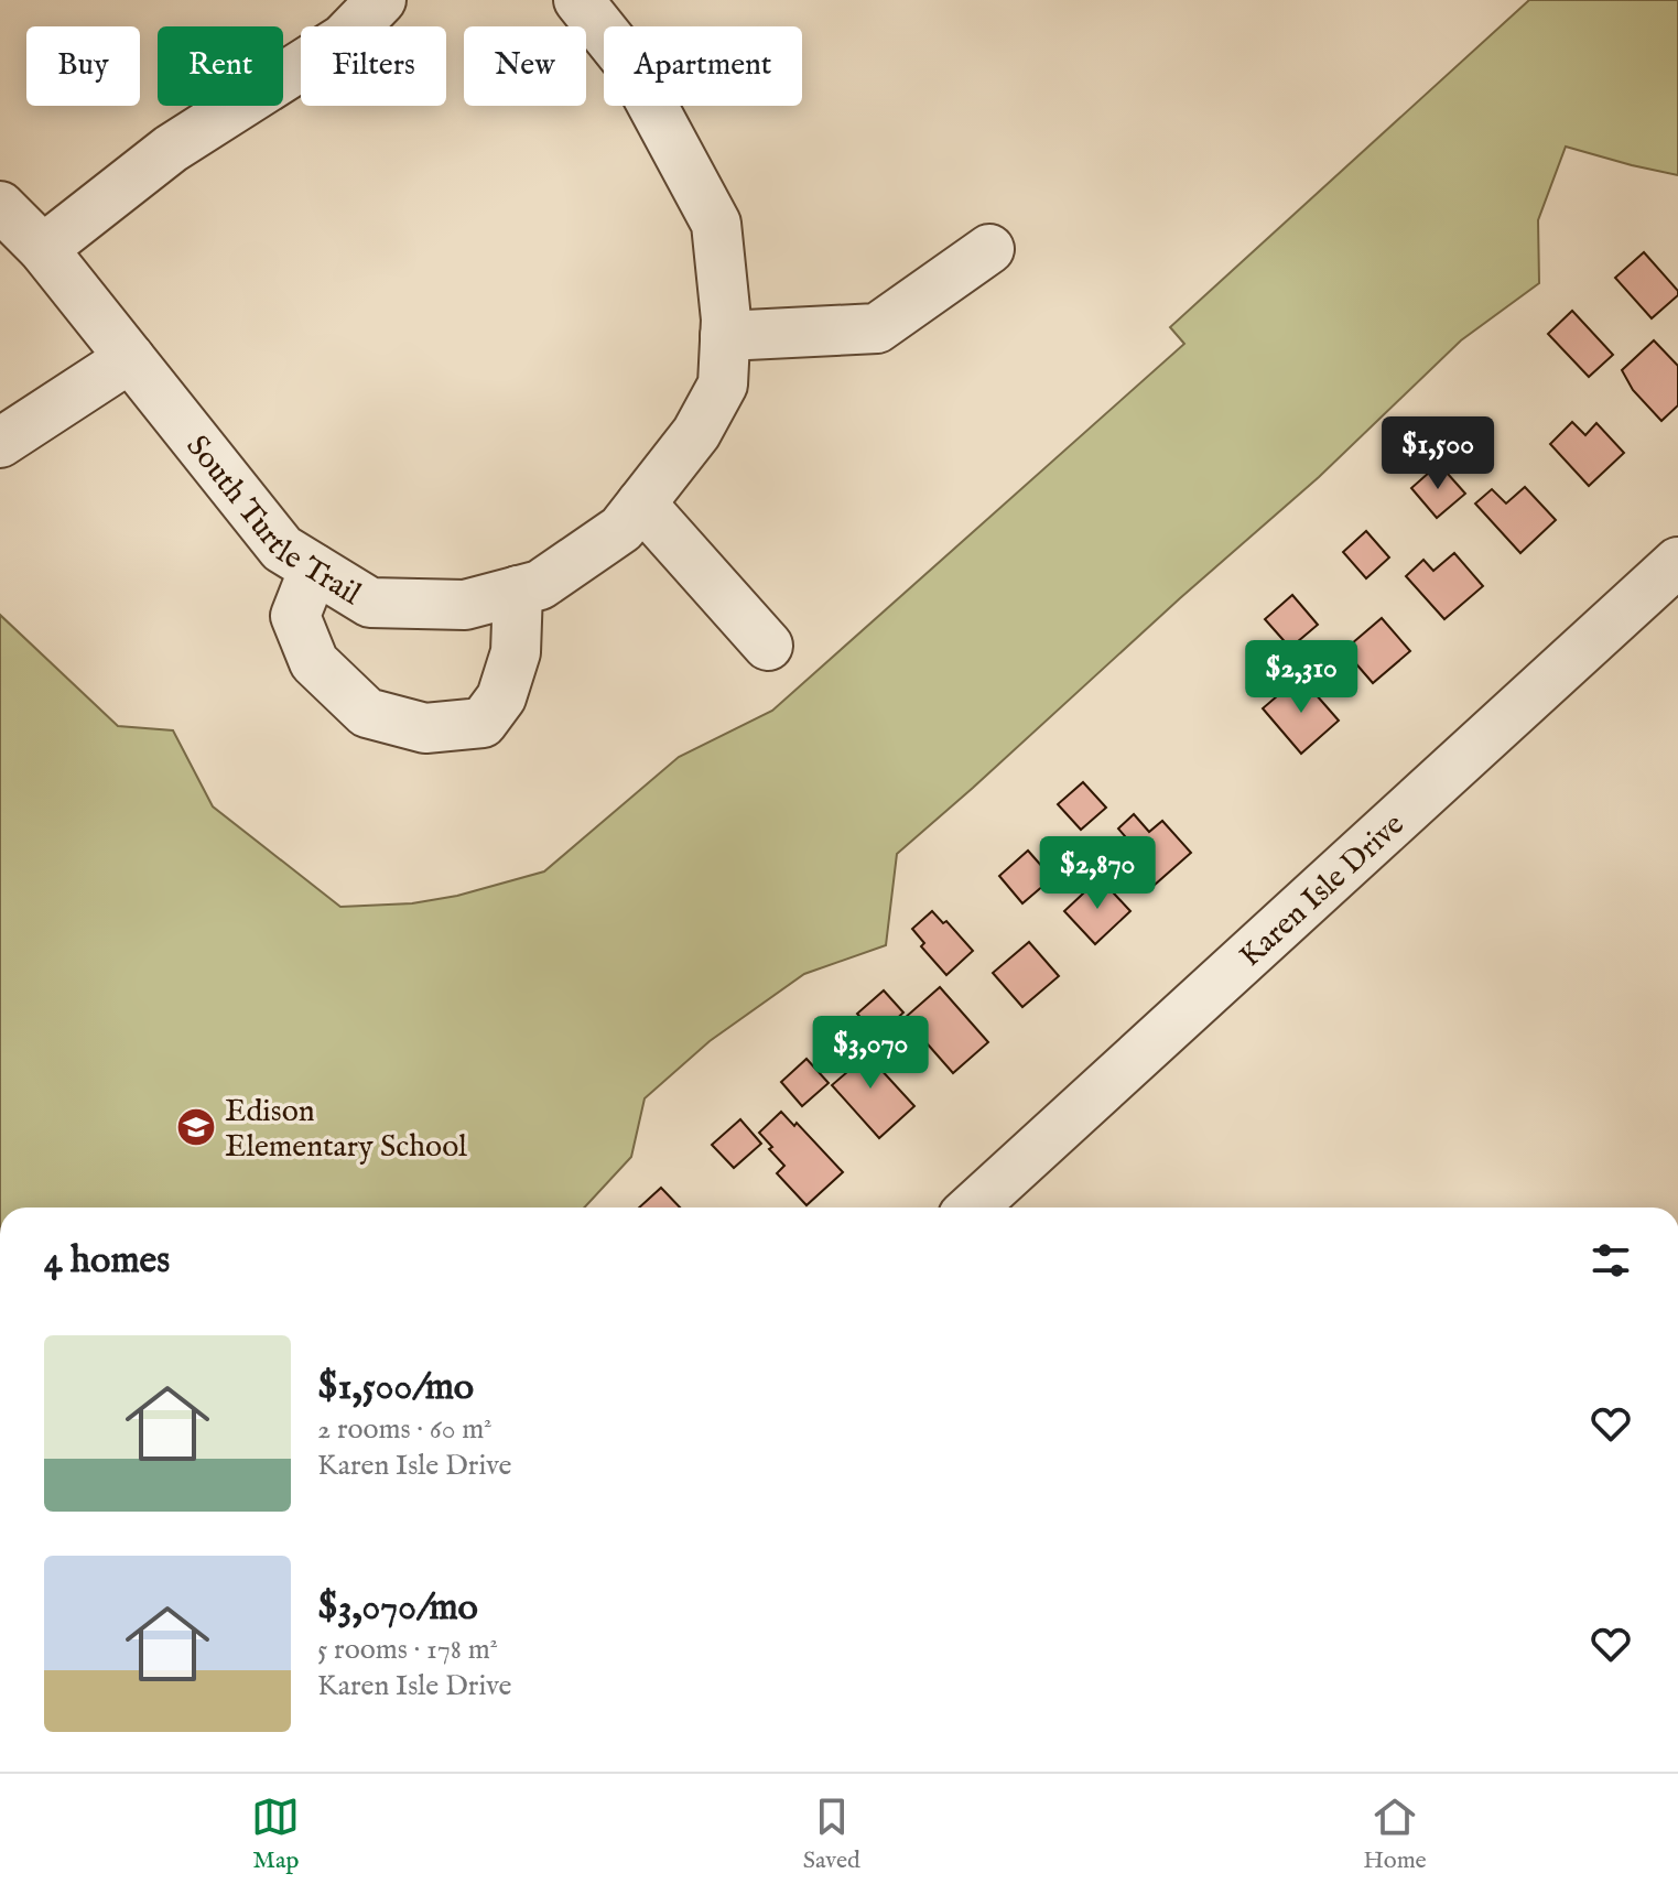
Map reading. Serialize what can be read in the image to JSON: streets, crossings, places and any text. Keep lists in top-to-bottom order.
{
  "streets": {
    "street": ["South Turtle Trail", "Karen Isle Drive"]
  },
  "places": {
    "school or university": ["Edison Elementary School"]
  },
  "page": {
    "chip": [
      "Buy",
      "Rent",
      "Filters",
      "New",
      "Apartment"
    ],
    "price": [
      "$1,500",
      "$2,310",
      "$2,870",
      "$3,070"
    ],
    "heading": "4 homes",
    "list": [
      {
        "name": "$1,500/mo",
        "note": "2 rooms · 60 m² · Karen Isle Drive"
      },
      {
        "name": "$3,070/mo",
        "note": "5 rooms · 178 m² · Karen Isle Drive"
      }
    ],
    "tabs": ["Map", "Saved", "Home"]
  }
}
